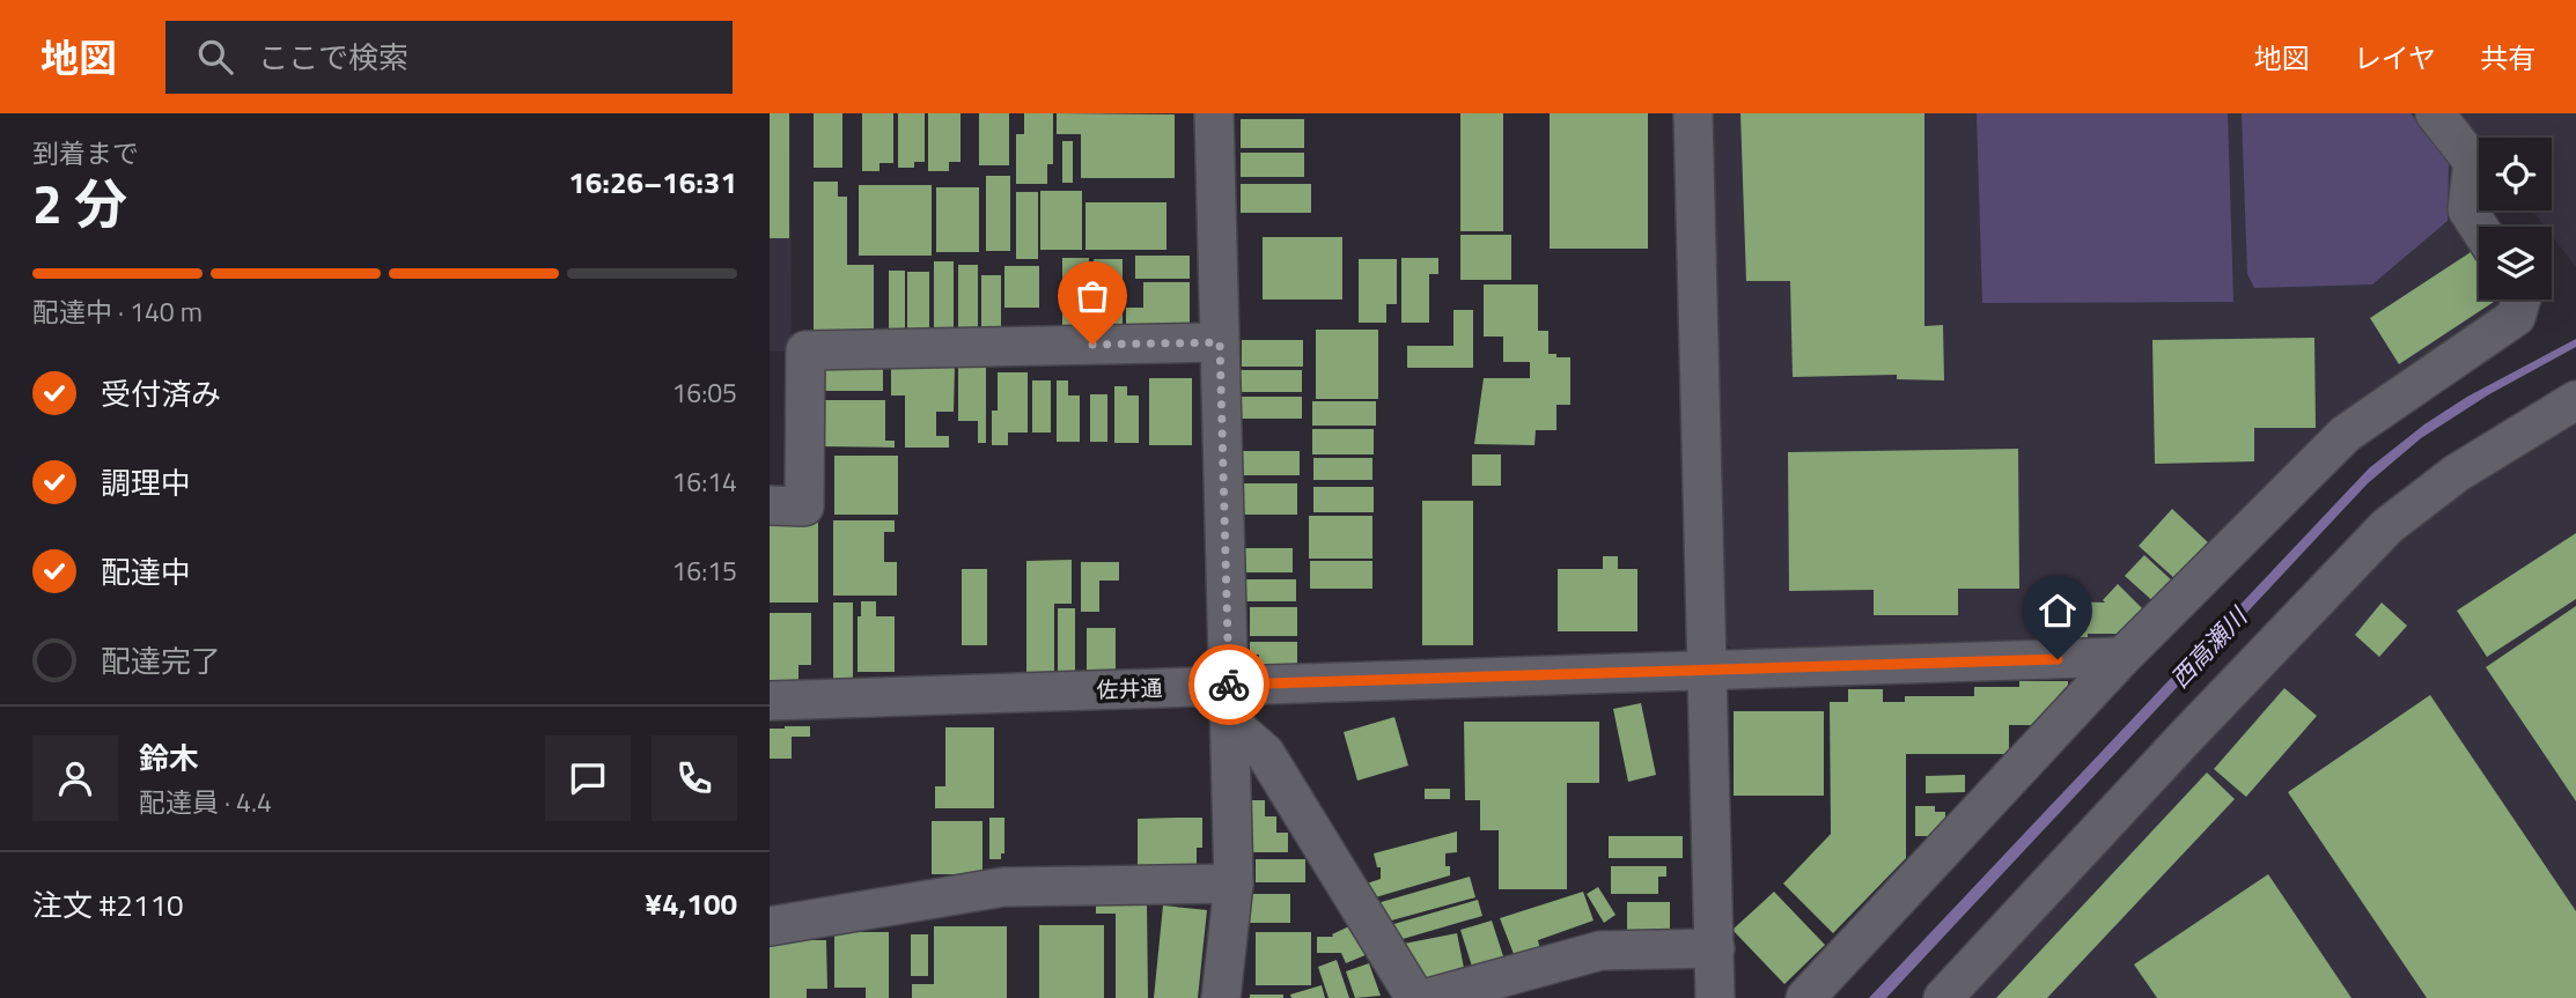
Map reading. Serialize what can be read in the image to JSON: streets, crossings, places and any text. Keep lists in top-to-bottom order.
{
  "streets": {
    "street": ["佐井通"]
  },
  "water": ["西高瀬川"],
  "page": {
    "header": "地図",
    "search": "ここで検索",
    "nav": ["地図", "レイヤ", "共有"],
    "heading": ["2 分", "到着まで", "16:26–16:31"],
    "panel": [
      "鈴木",
      "配達員 · 4.4",
      "注文 #2110",
      "¥4,100"
    ],
    "bar": "配達中 · 140 m",
    "list": [
      ["受付済み", "16:05"],
      ["調理中", "16:14"],
      ["配達中", "16:15"],
      "配達完了"
    ]
  }
}
